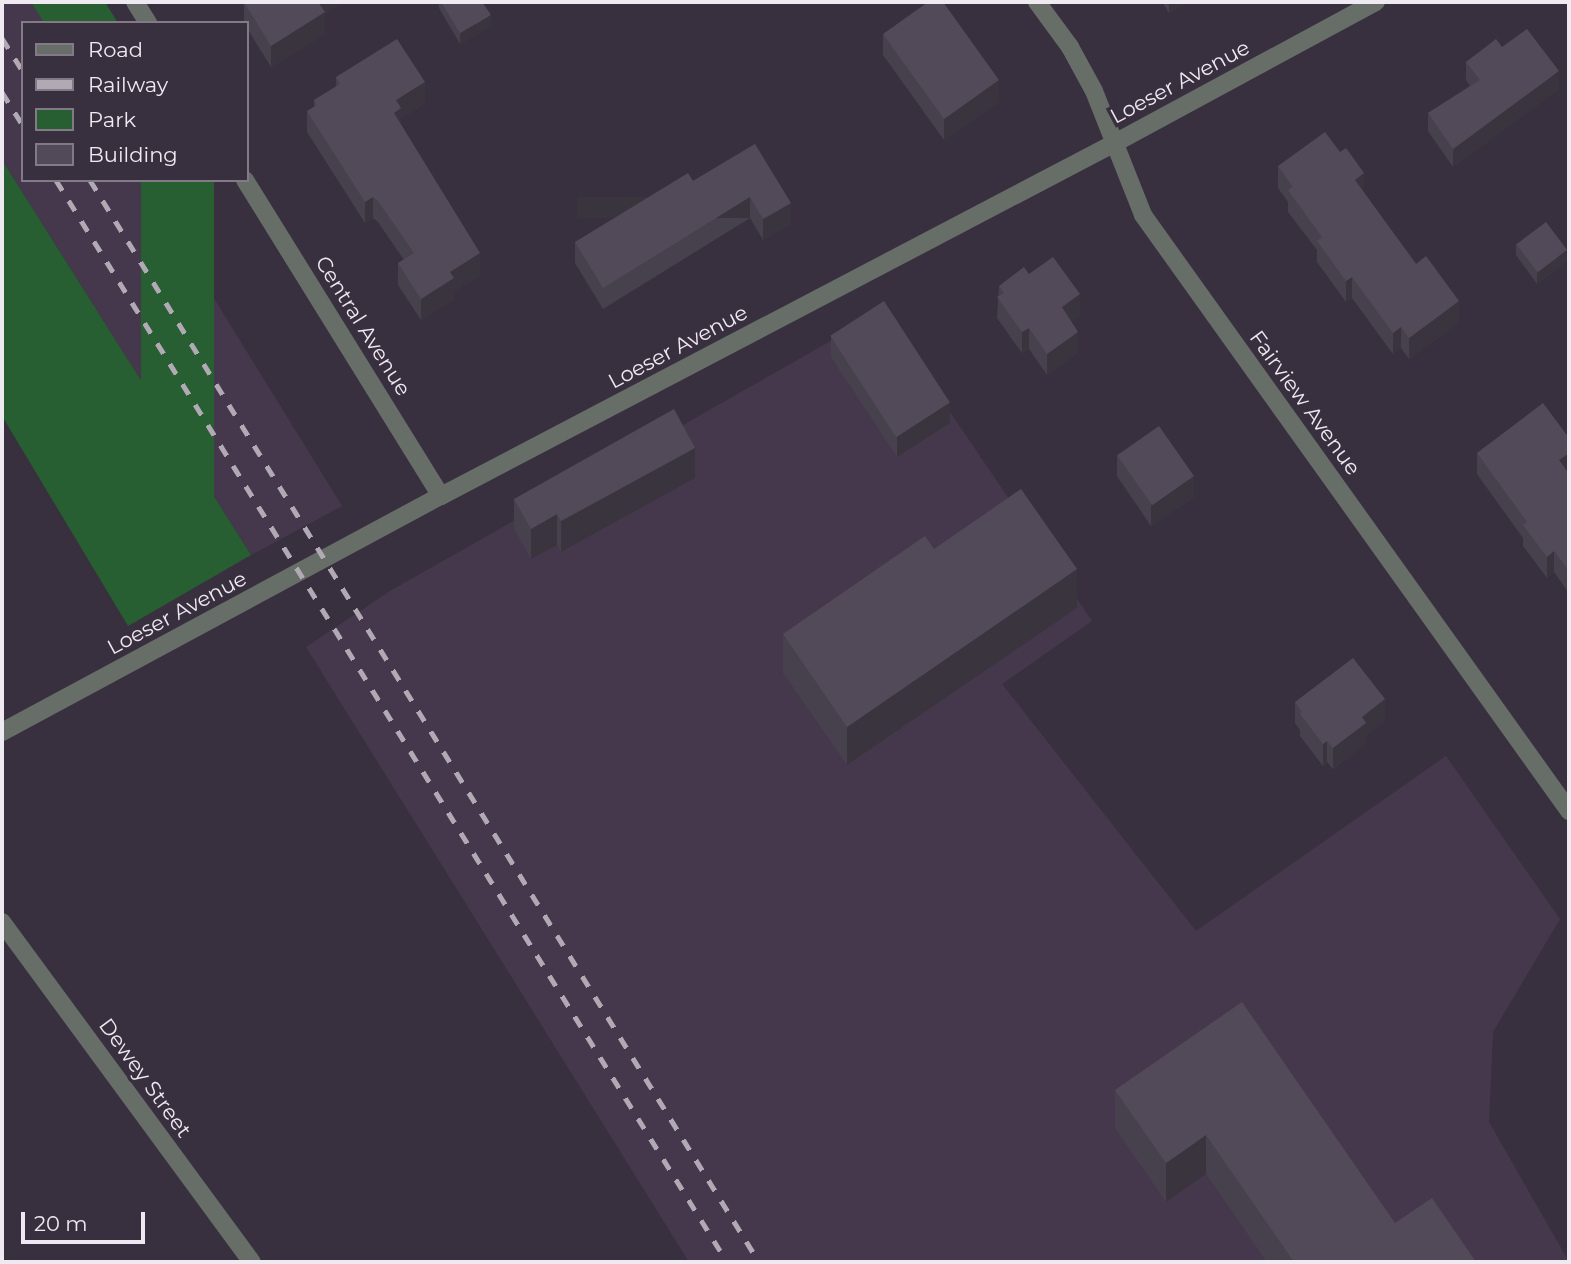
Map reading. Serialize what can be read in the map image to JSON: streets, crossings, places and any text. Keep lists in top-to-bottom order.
{
  "streets": {
    "street": [
      "Loeser Avenue",
      "Central Avenue",
      "Fairview Avenue",
      "Dewey Street"
    ]
  },
  "crossings": [
    ["Loeser Avenue", "Central Avenue"],
    ["Loeser Avenue", "Fairview Avenue"]
  ],
  "legend": [
    "Road",
    "Railway",
    "Park",
    "Building"
  ],
  "scale_bar": "20 m"
}
